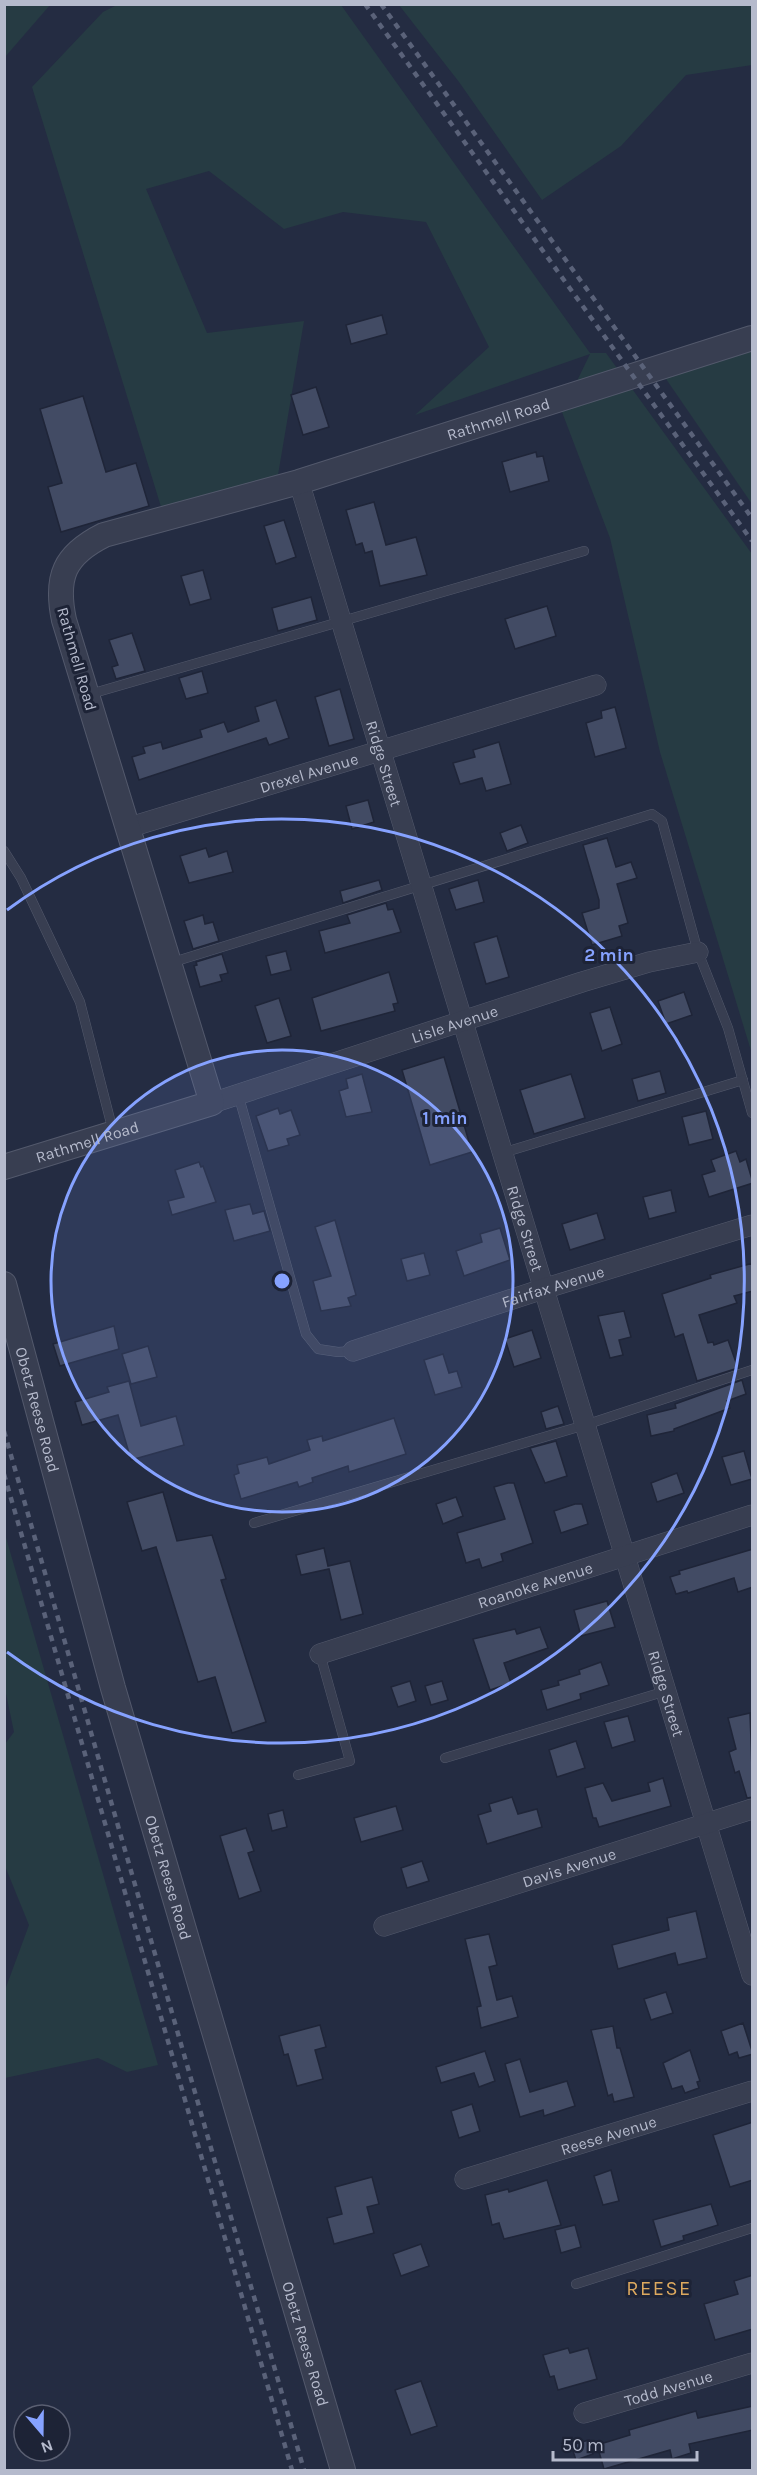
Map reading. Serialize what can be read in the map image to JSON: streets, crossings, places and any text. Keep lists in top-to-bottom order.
{
  "streets": {
    "street": [
      "Rathmell Road",
      "Ridge Street",
      "Drexel Avenue",
      "Lisle Avenue",
      "Fairfax Avenue",
      "Obetz Reese Road",
      "Roanoke Avenue",
      "Davis Avenue",
      "Reese Avenue",
      "Todd Avenue"
    ]
  },
  "crossings": [
    ["Rathmell Road", "Ridge Street"],
    ["Rathmell Road", "Drexel Avenue"],
    ["Rathmell Road", "Lisle Avenue"],
    ["Ridge Street", "Drexel Avenue"],
    ["Ridge Street", "Lisle Avenue"],
    ["Ridge Street", "Fairfax Avenue"],
    ["Ridge Street", "Roanoke Avenue"],
    ["Ridge Street", "Davis Avenue"]
  ],
  "districts": ["REESE"],
  "scale_bar": "50 m",
  "north": "bottom",
  "rings": ["2 min", "1 min"]
}
